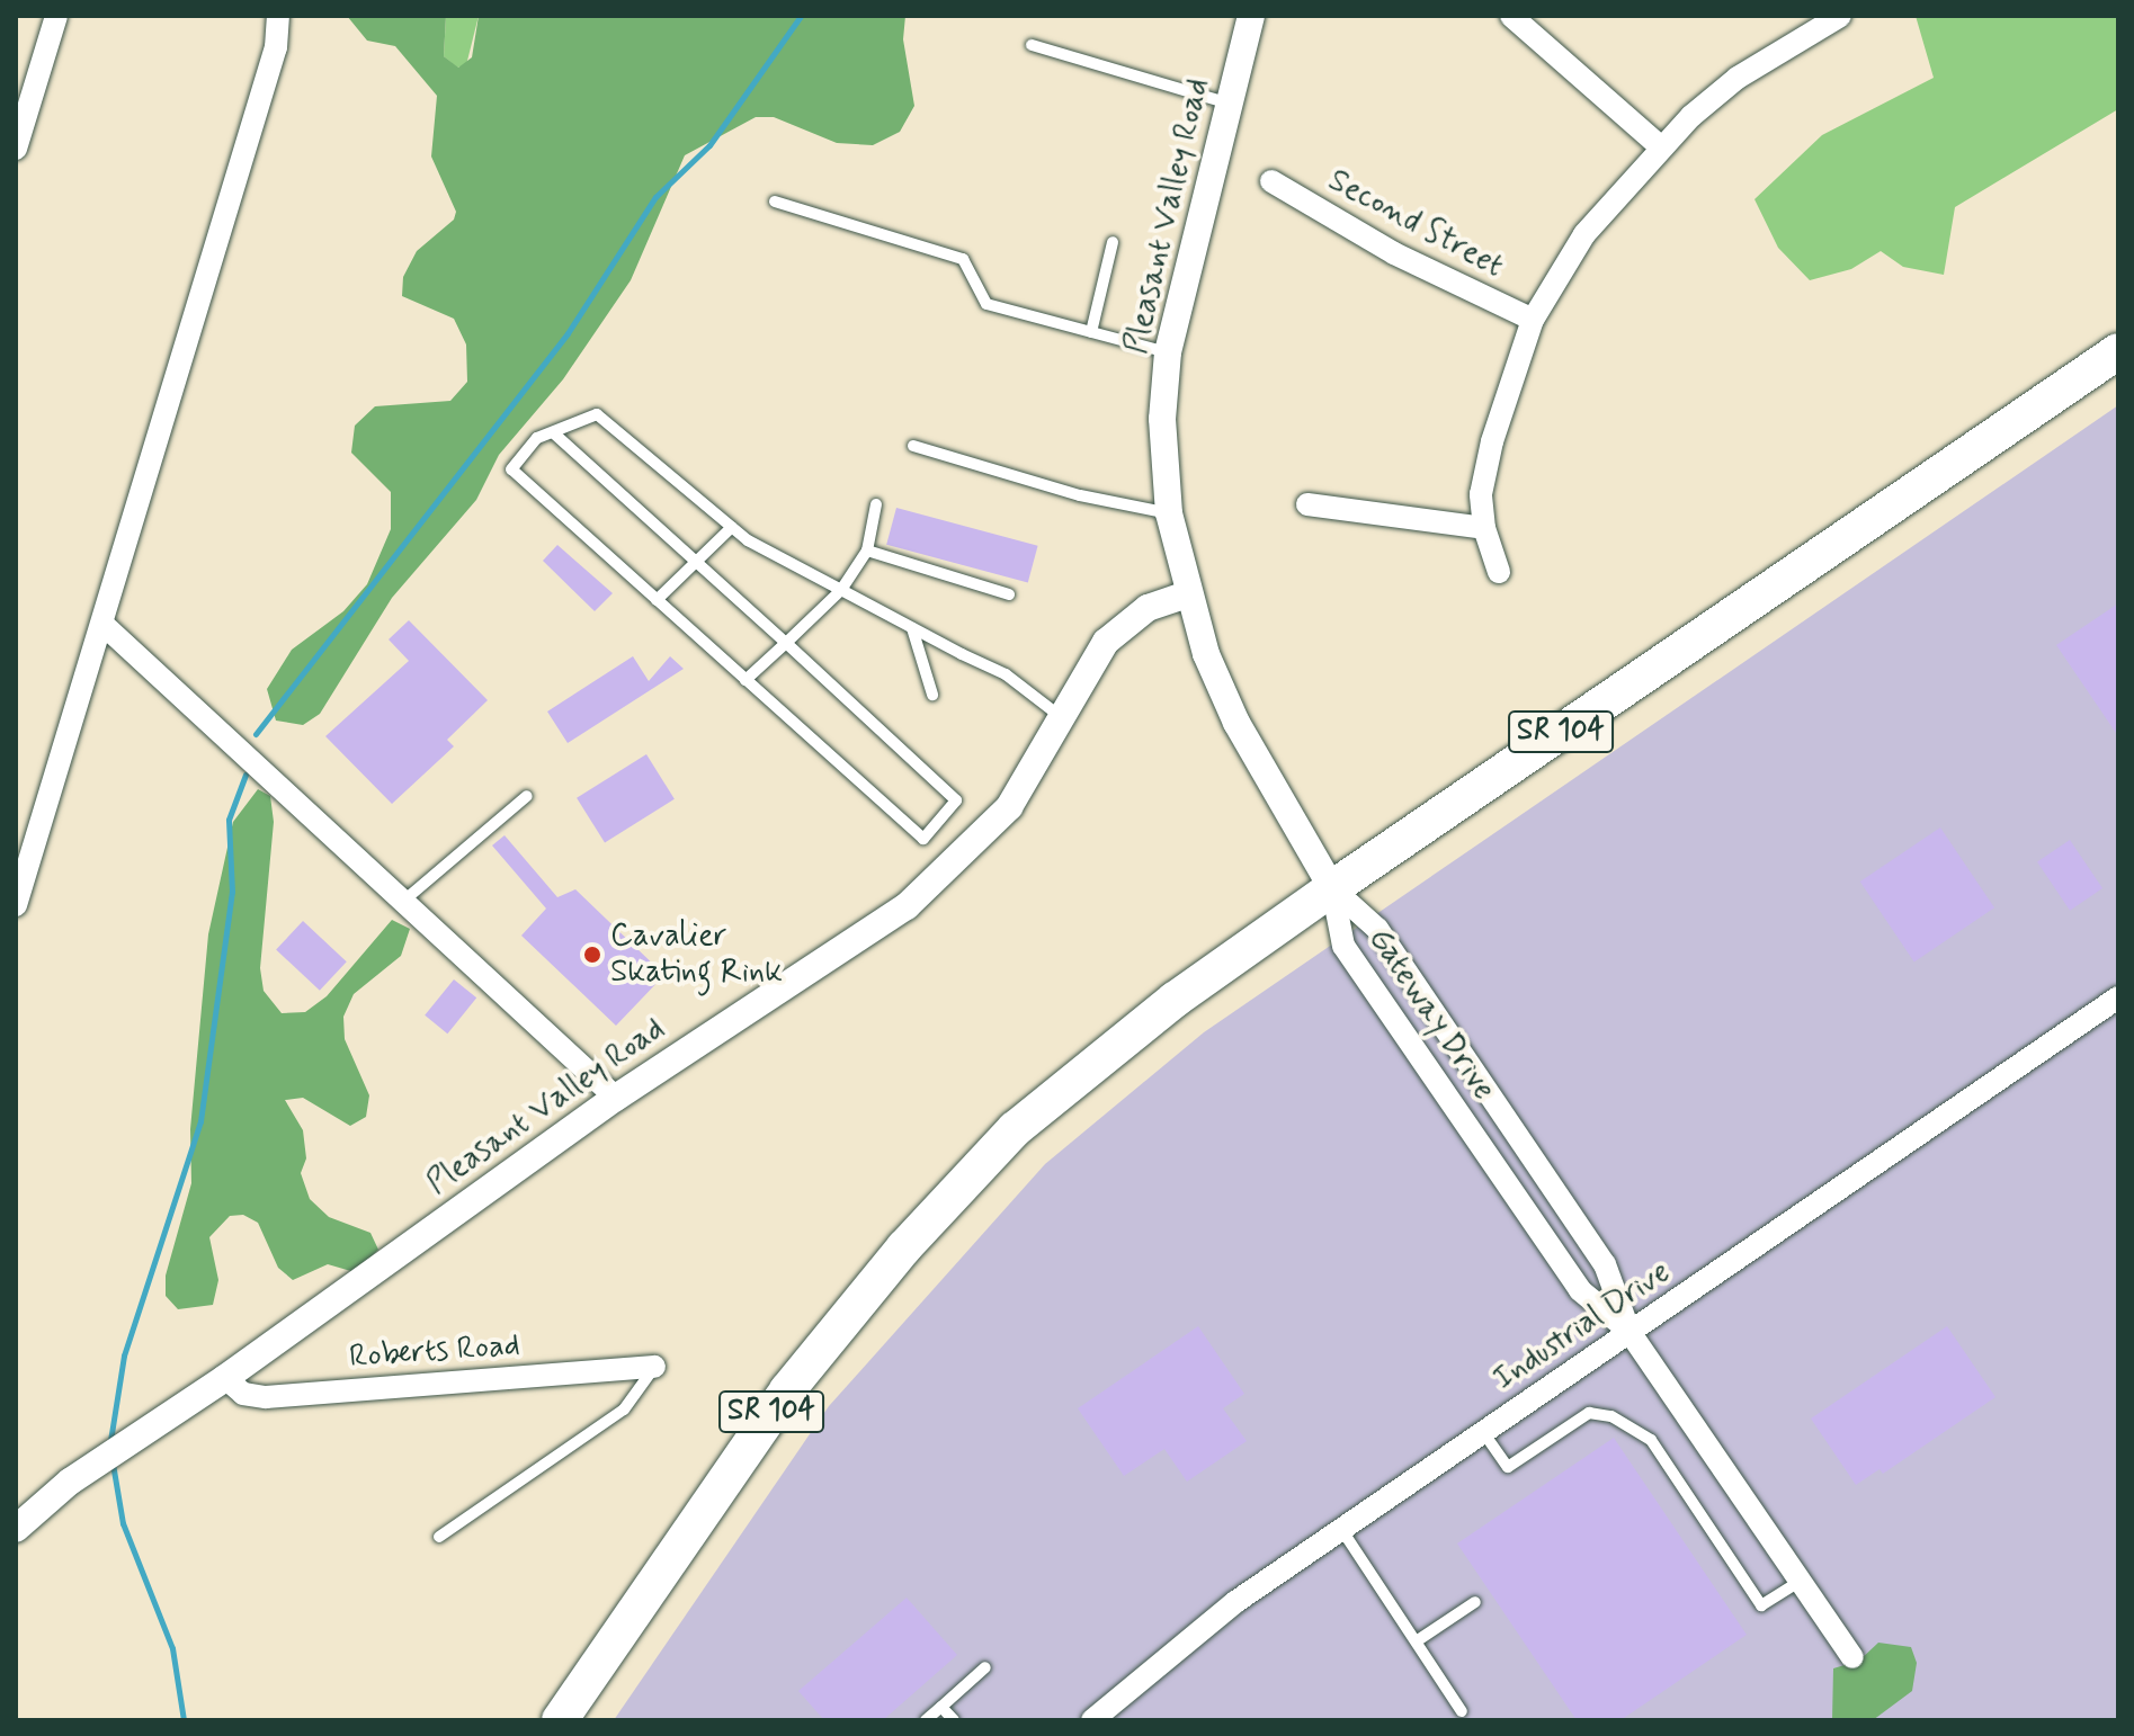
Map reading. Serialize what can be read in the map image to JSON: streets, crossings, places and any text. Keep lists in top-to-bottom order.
{
  "streets": {
    "main road": ["SR 104"],
    "street": [
      "Pleasant Valley Road",
      "Second Street",
      "Gateway Drive",
      "Industrial Drive",
      "Roberts Road"
    ]
  },
  "crossings": [
    ["Pleasant Valley Road", "SR 104"],
    ["Pleasant Valley Road", "Gateway Drive"],
    ["Pleasant Valley Road", "Roberts Road"],
    ["SR 104", "Gateway Drive"],
    ["Gateway Drive", "Industrial Drive"]
  ],
  "places": ["Cavalier Skating Rink"]
}
